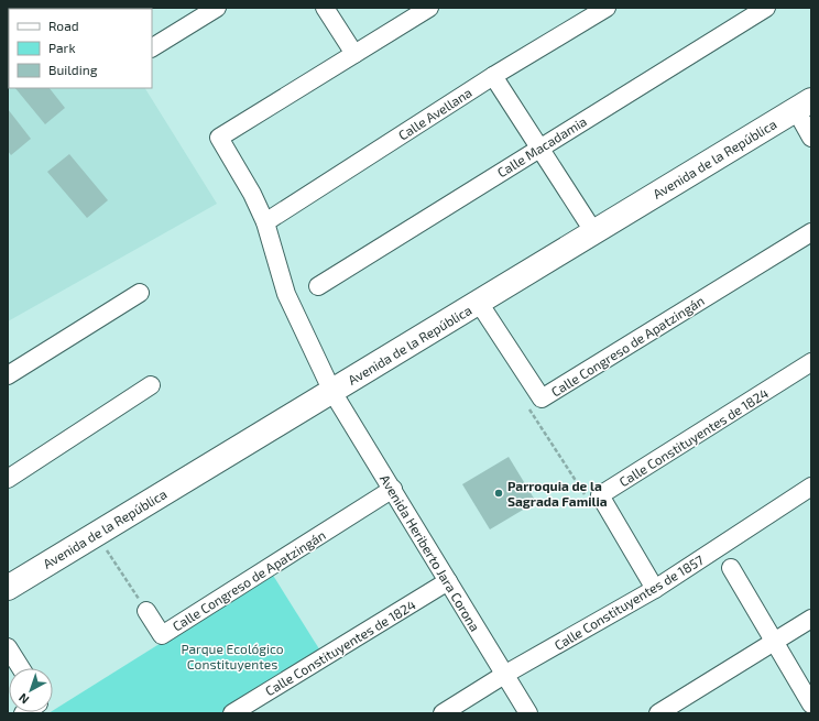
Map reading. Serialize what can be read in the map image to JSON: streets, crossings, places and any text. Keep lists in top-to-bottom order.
{
  "streets": {
    "main road": ["Avenida de la República"],
    "street": [
      "Calle Avellana",
      "Calle Macadamia",
      "Calle Congreso de Apatzingán",
      "Calle Constituyentes de 1824",
      "Avenida Heriberto Jara Corona",
      "Calle Constituyentes de 1857"
    ]
  },
  "crossings": [
    ["Calle Avellana", "Avenida Heriberto Jara Corona"],
    ["Avenida de la República", "Calle Congreso de Apatzingán"],
    ["Avenida de la República", "Avenida Heriberto Jara Corona"],
    ["Calle Congreso de Apatzingán", "Avenida Heriberto Jara Corona"],
    ["Calle Constituyentes de 1824", "Avenida Heriberto Jara Corona"],
    ["Avenida Heriberto Jara Corona", "Calle Constituyentes de 1857"]
  ],
  "parks": ["Parque Ecológico Constituyentes"],
  "places": ["Parroquia de la Sagrada Familia"],
  "legend": ["Road", "Park", "Building"],
  "north": "bottom left"
}
